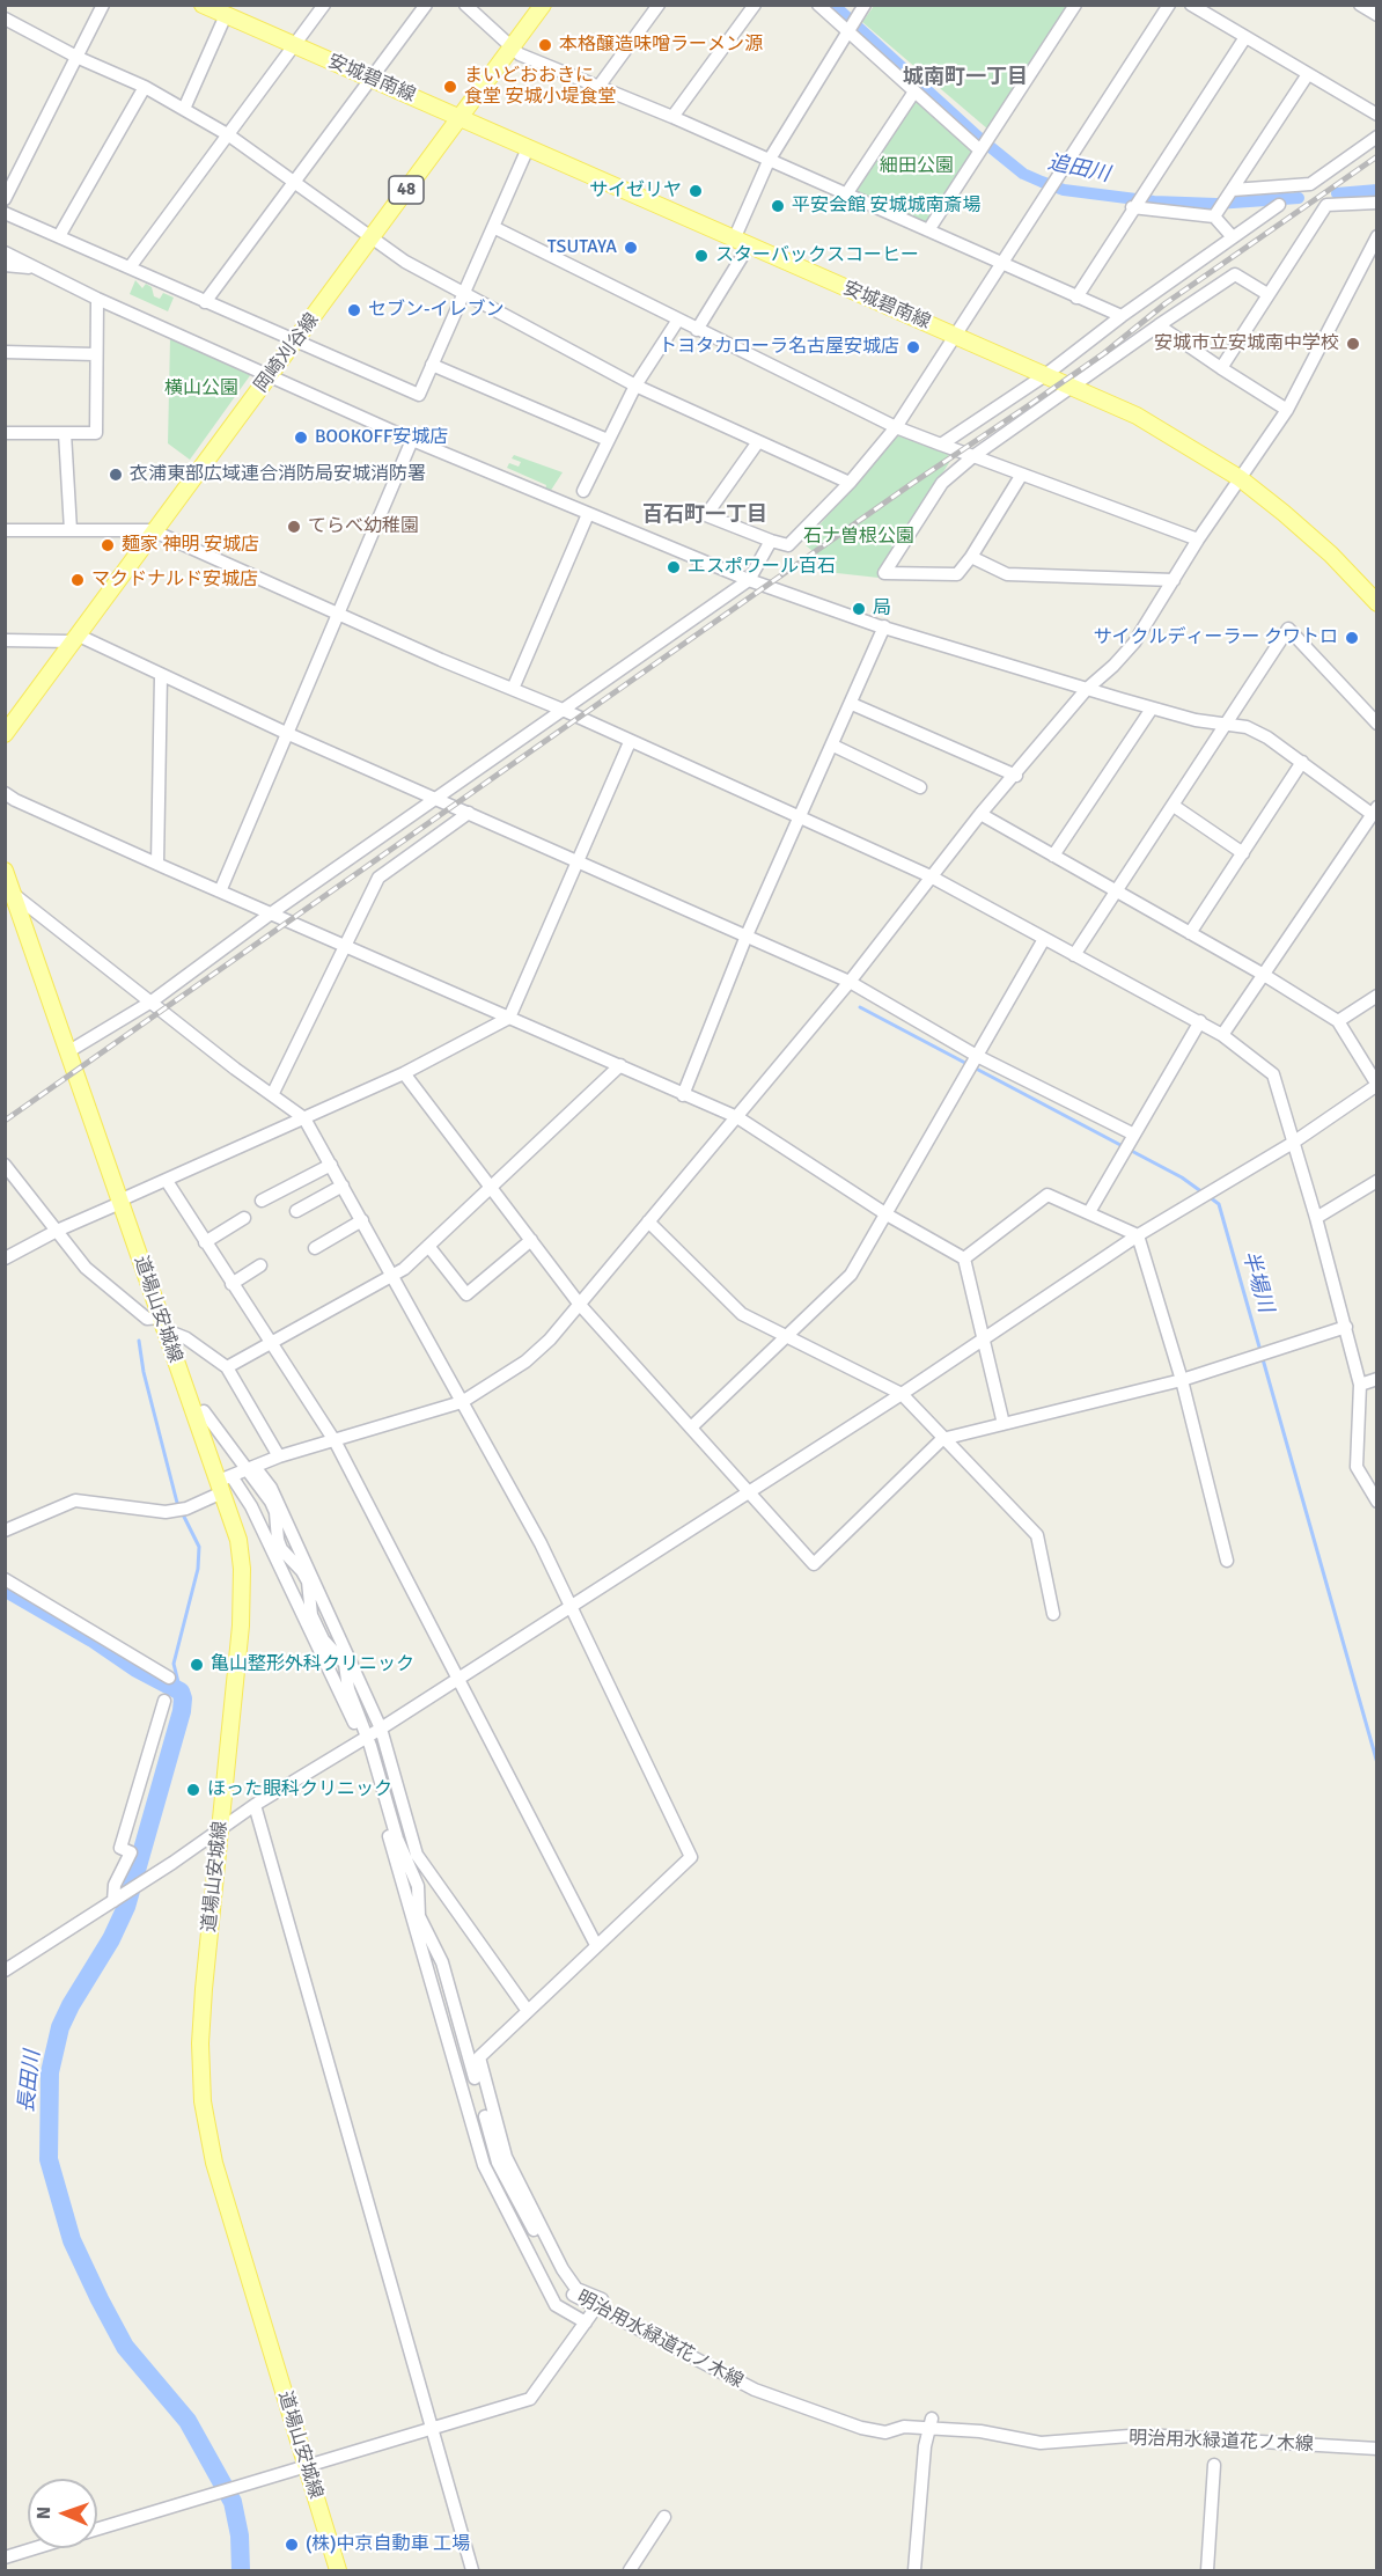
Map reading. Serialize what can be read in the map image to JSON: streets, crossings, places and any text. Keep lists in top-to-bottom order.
{
  "streets": {
    "main road": [
      "安城碧南線",
      "48",
      "岡崎刈谷線",
      "道場山安城線"
    ],
    "street": ["明治用水緑道花ノ木線"]
  },
  "crossings": [
    ["安城碧南線", "岡崎刈谷線"]
  ],
  "districts": ["城南町一丁目", "百石町一丁目"],
  "water": ["追田川", "半場川", "長田川"],
  "parks": ["細田公園", "横山公園", "石ナ曽根公園"],
  "places": [
    "本格醸造味噌ラーメン源",
    "まいどおおきに 食堂 安城小堤食堂",
    "サイゼリヤ",
    "平安会館 安城城南斎場",
    "TSUTAYA",
    "スターバックスコーヒー",
    "セブン-イレブン",
    "安城市立安城南中学校",
    "トヨタカローラ名古屋安城店",
    "BOOKOFF安城店",
    "衣浦東部広域連合消防局安城消防署",
    "てらべ幼稚園",
    "麺家 神明 安城店",
    "エスポワール百石",
    "マクドナルド安城店",
    "局",
    "サイクルディーラー クワトロ",
    "亀山整形外科クリニック",
    "ほった眼科クリニック",
    "(株)中京自動車 工場"
  ],
  "north": "left"
}
